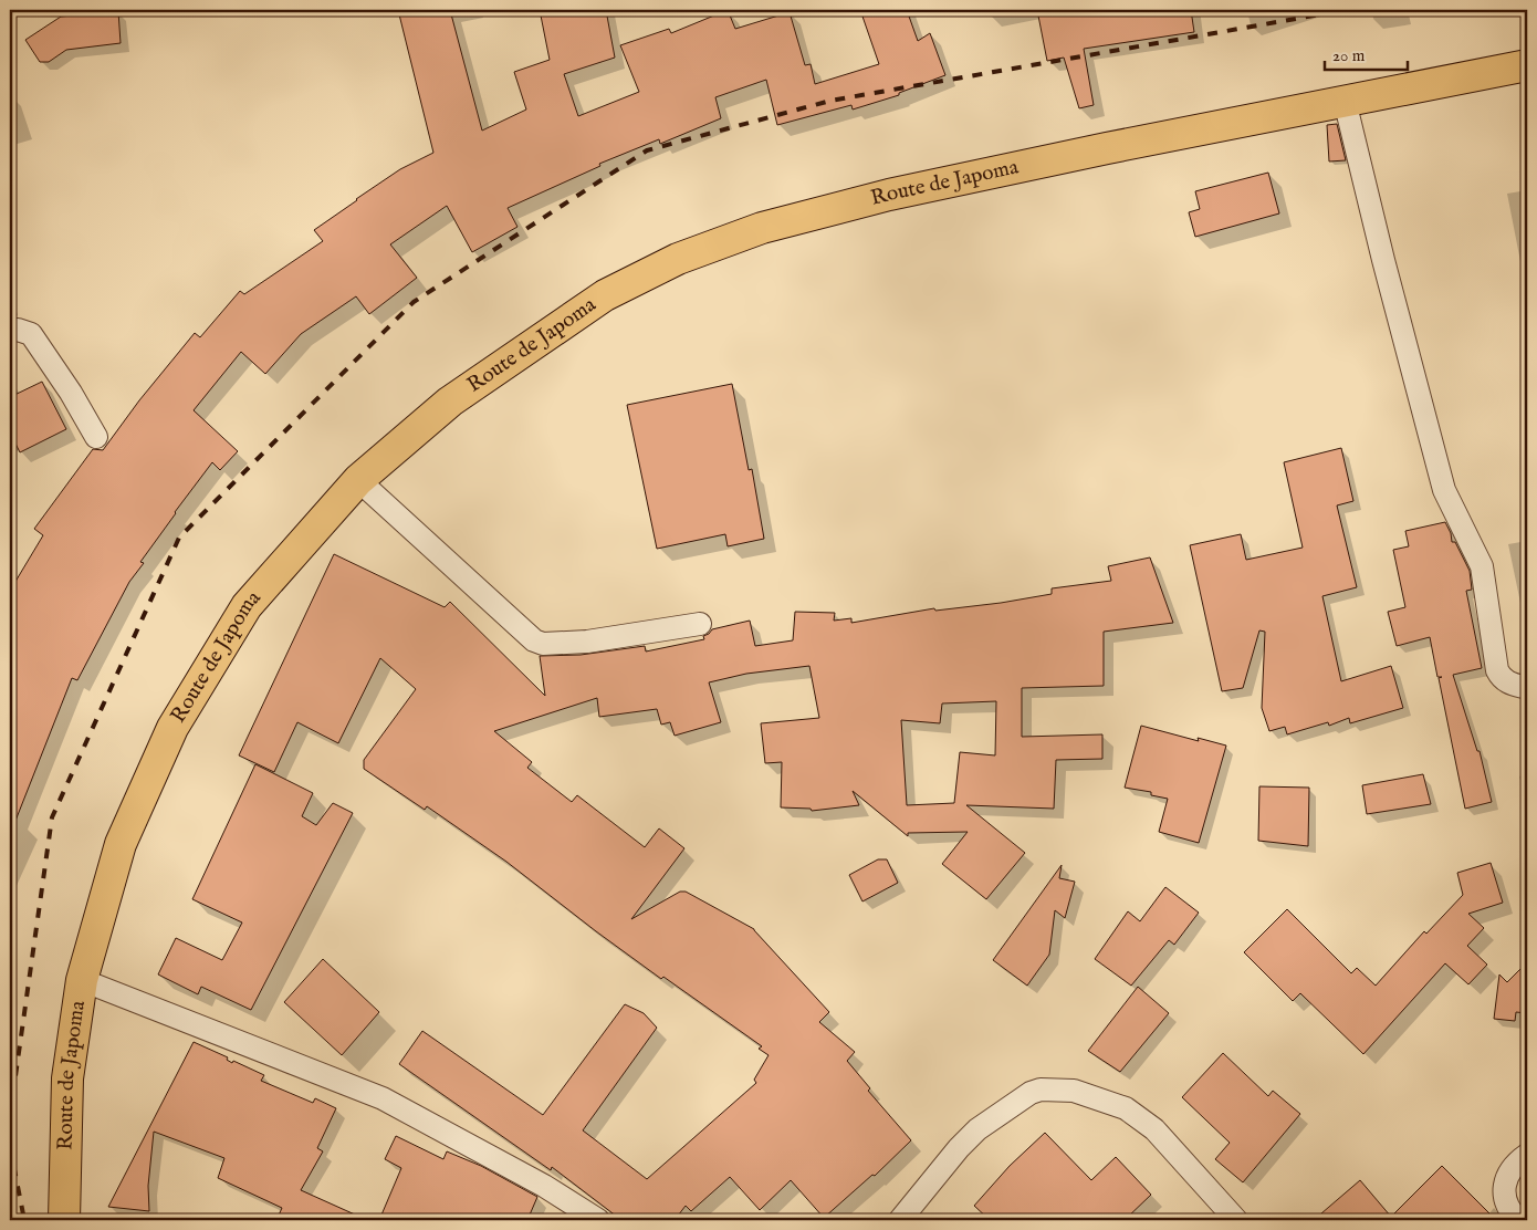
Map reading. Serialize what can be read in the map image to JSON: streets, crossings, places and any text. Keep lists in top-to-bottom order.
{
  "streets": {
    "main road": ["Route de Japoma"]
  },
  "scale_bar": "20 m"
}
